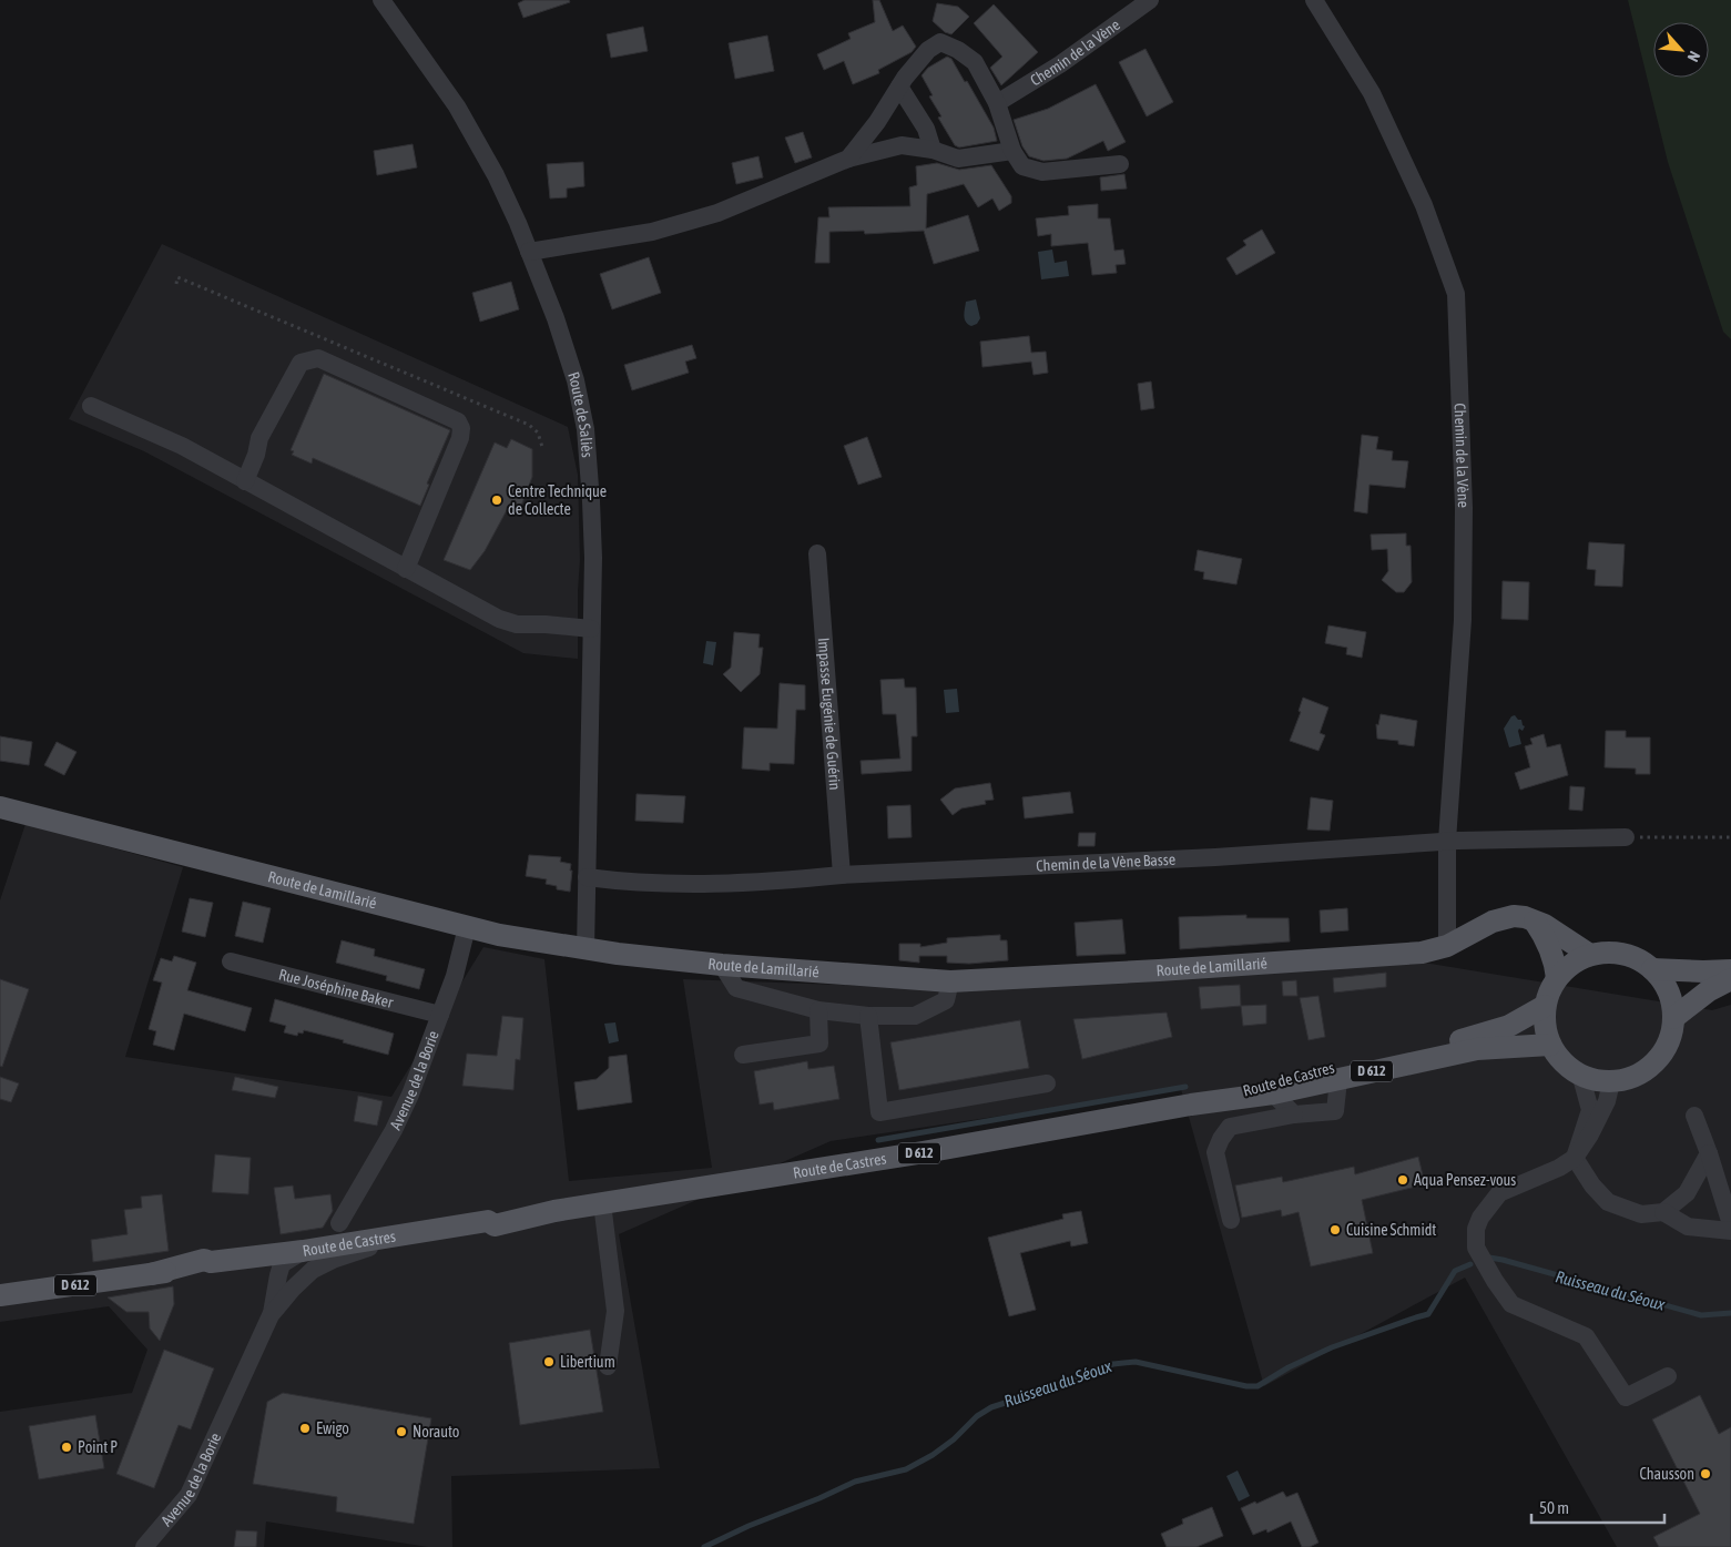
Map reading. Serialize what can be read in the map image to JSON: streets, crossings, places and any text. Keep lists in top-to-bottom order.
{
  "streets": {
    "main road": ["Route de Lamillarié", "D 612", "Route de Castres"],
    "street": [
      "Chemin de la Vène",
      "Route de Saliès",
      "Impasse Eugénie de Guérin",
      "Chemin de la Vène Basse",
      "Rue Joséphine Baker",
      "Avenue de la Borie"
    ]
  },
  "crossings": [
    ["Chemin de la Vène", "Chemin de la Vène Basse"],
    ["Chemin de la Vène", "Route de Lamillarié"],
    ["Route de Saliès", "Chemin de la Vène Basse"],
    ["Route de Saliès", "Route de Lamillarié"],
    ["Impasse Eugénie de Guérin", "Chemin de la Vène Basse"],
    ["Route de Lamillarié", "Route de Castres"],
    ["Route de Lamillarié", "Avenue de la Borie"],
    ["Rue Joséphine Baker", "Avenue de la Borie"],
    ["Route de Castres", "Avenue de la Borie"]
  ],
  "water": ["Ruisseau du Séoux"],
  "places": [
    "Centre Technique de Collecte",
    "Aqua Pensez-vous",
    "Cuisine Schmidt",
    "Libertium",
    "Ewigo",
    "Norauto",
    "Point P",
    "Chausson"
  ],
  "scale_bar": "50 m",
  "north": "bottom right"
}
